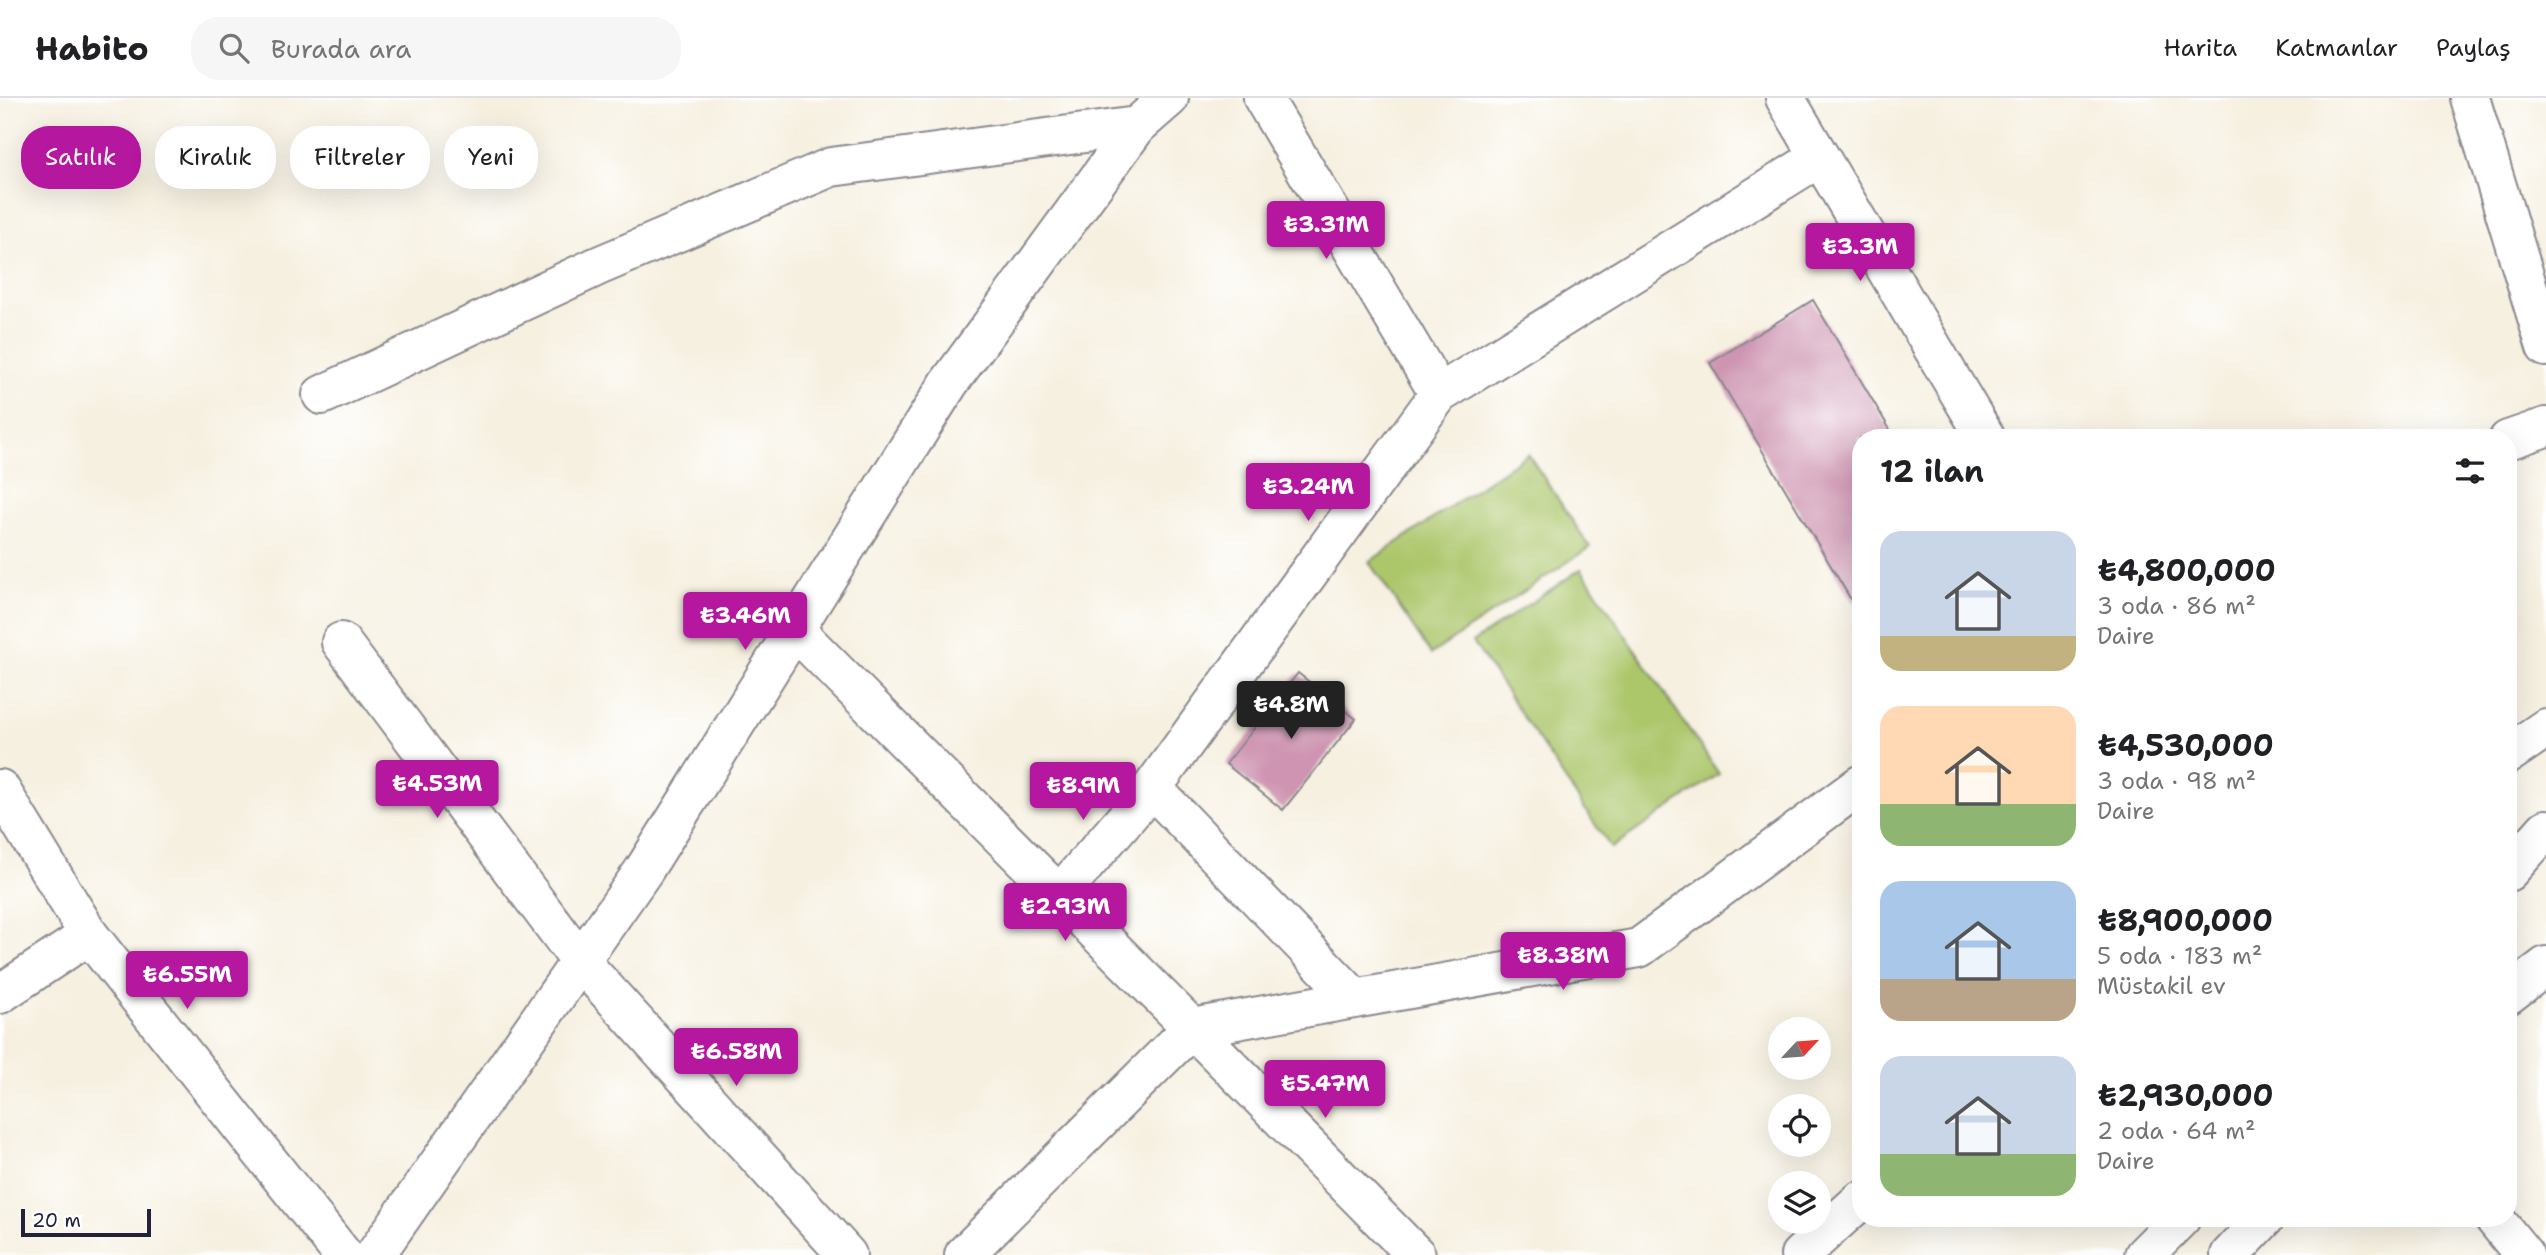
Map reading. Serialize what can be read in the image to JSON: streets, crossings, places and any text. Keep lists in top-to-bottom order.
{
  "scale_bar": "20 m",
  "north": "top right",
  "page": {
    "header": "Habito",
    "search": "Burada ara",
    "nav": ["Harita", "Katmanlar", "Paylaş"],
    "chip": [
      "Satılık",
      "Kiralık",
      "Filtreler",
      "Yeni"
    ],
    "price": [
      "₺3.31M",
      "₺3.3M",
      "₺3.24M",
      "₺3.46M",
      "₺4.8M",
      "₺4.53M",
      "₺8.9M",
      "₺2.93M",
      "₺8.38M",
      "₺6.55M",
      "₺6.58M",
      "₺5.47M"
    ],
    "heading": "12 ilan",
    "list": [
      {
        "name": "₺4,800,000",
        "note": "3 oda · 86 m² · Daire"
      },
      {
        "name": "₺4,530,000",
        "note": "3 oda · 98 m² · Daire"
      },
      {
        "name": "₺8,900,000",
        "note": "5 oda · 183 m² · Müstakil ev"
      },
      {
        "name": "₺2,930,000",
        "note": "2 oda · 64 m² · Daire"
      }
    ],
    "scale": "20 m"
  }
}
